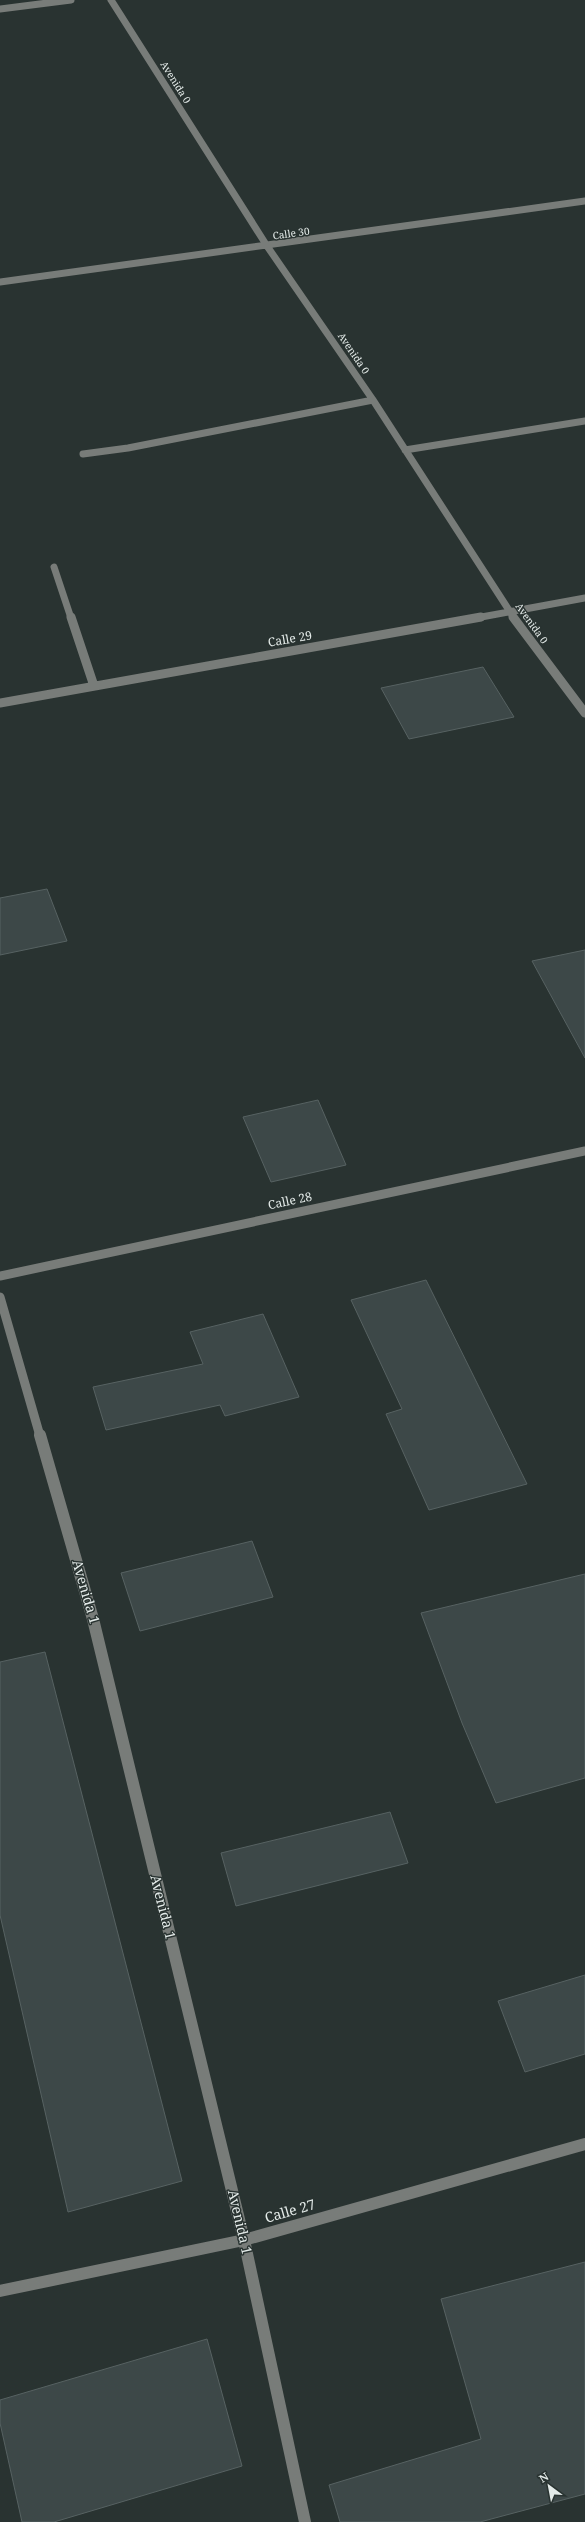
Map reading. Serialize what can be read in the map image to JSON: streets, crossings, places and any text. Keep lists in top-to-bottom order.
{
  "streets": {
    "street": [
      "Avenida 0",
      "Calle 30",
      "Calle 29",
      "Calle 28",
      "Avenida 1",
      "Calle 27"
    ]
  },
  "crossings": [
    ["Avenida 0", "Calle 30"],
    ["Avenida 0", "Calle 29"],
    ["Avenida 1", "Calle 27"]
  ],
  "north": "top left"
}
